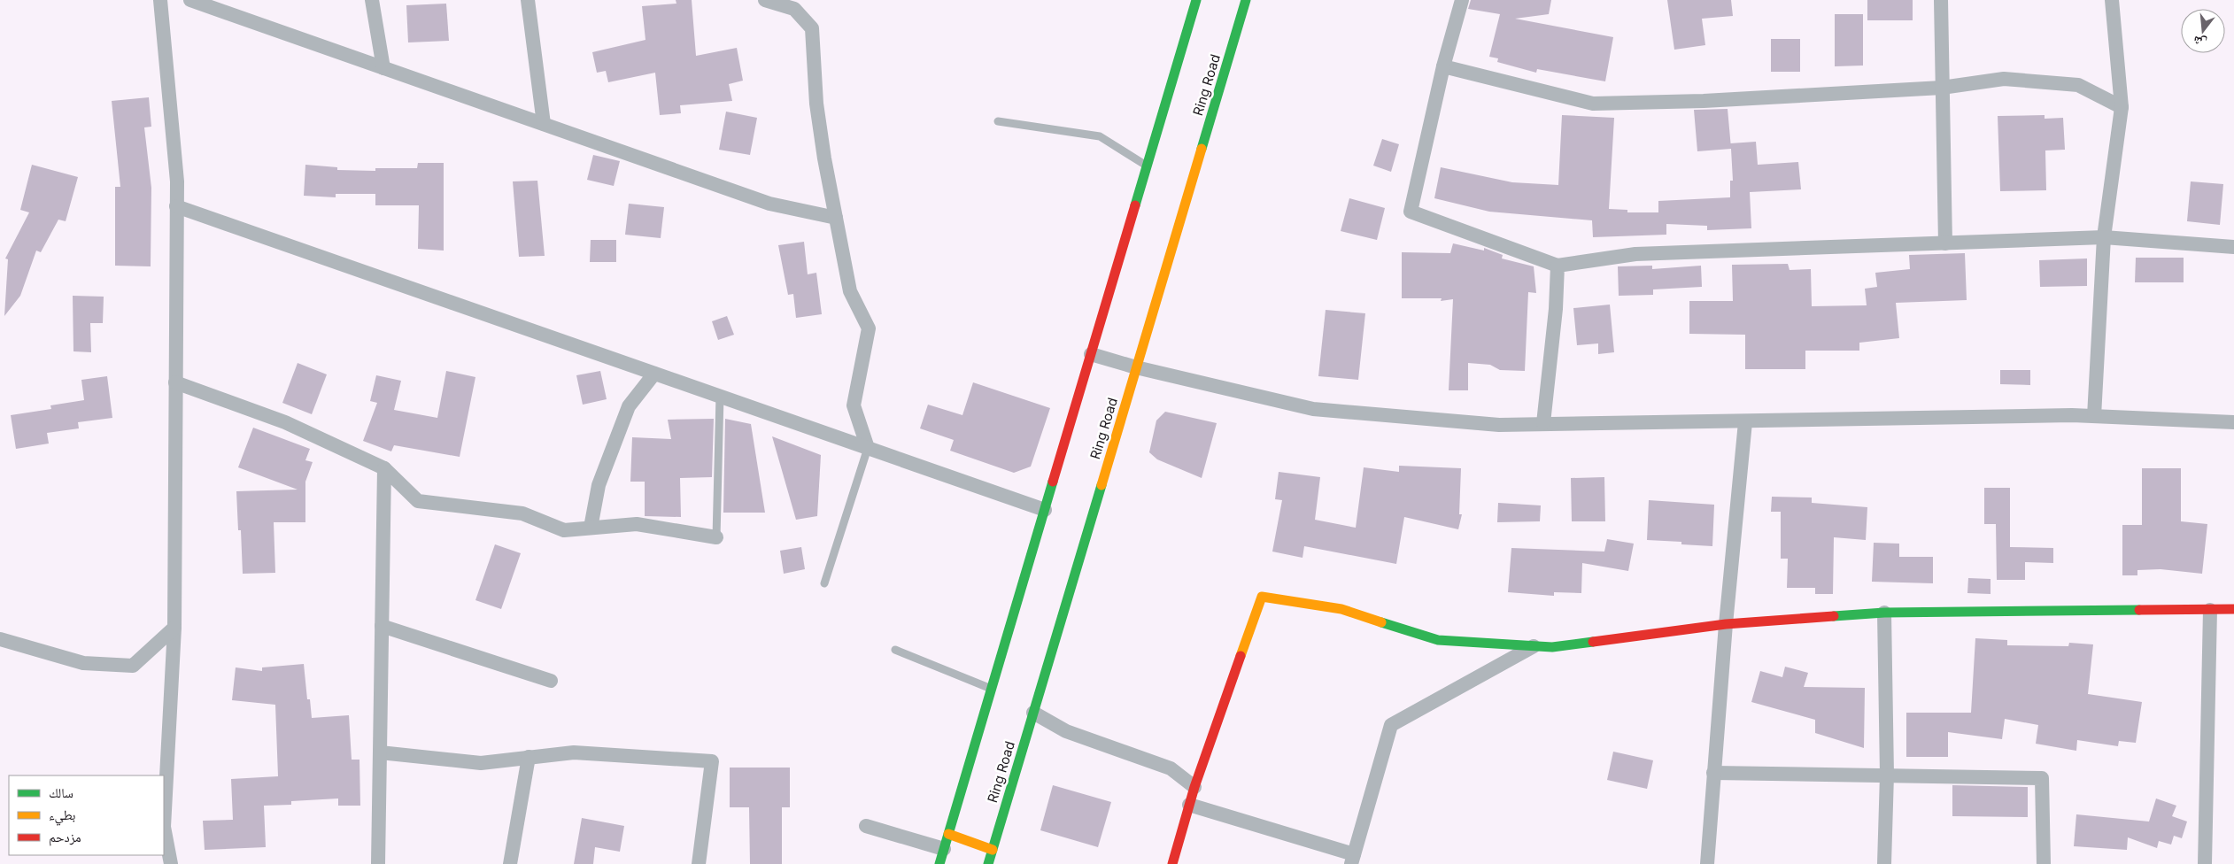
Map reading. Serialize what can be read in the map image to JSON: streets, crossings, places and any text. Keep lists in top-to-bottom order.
{
  "streets": {
    "main road": ["Ring Road"]
  },
  "legend": ["سالك", "بطيء", "مزدحم"],
  "north": "bottom"
}
